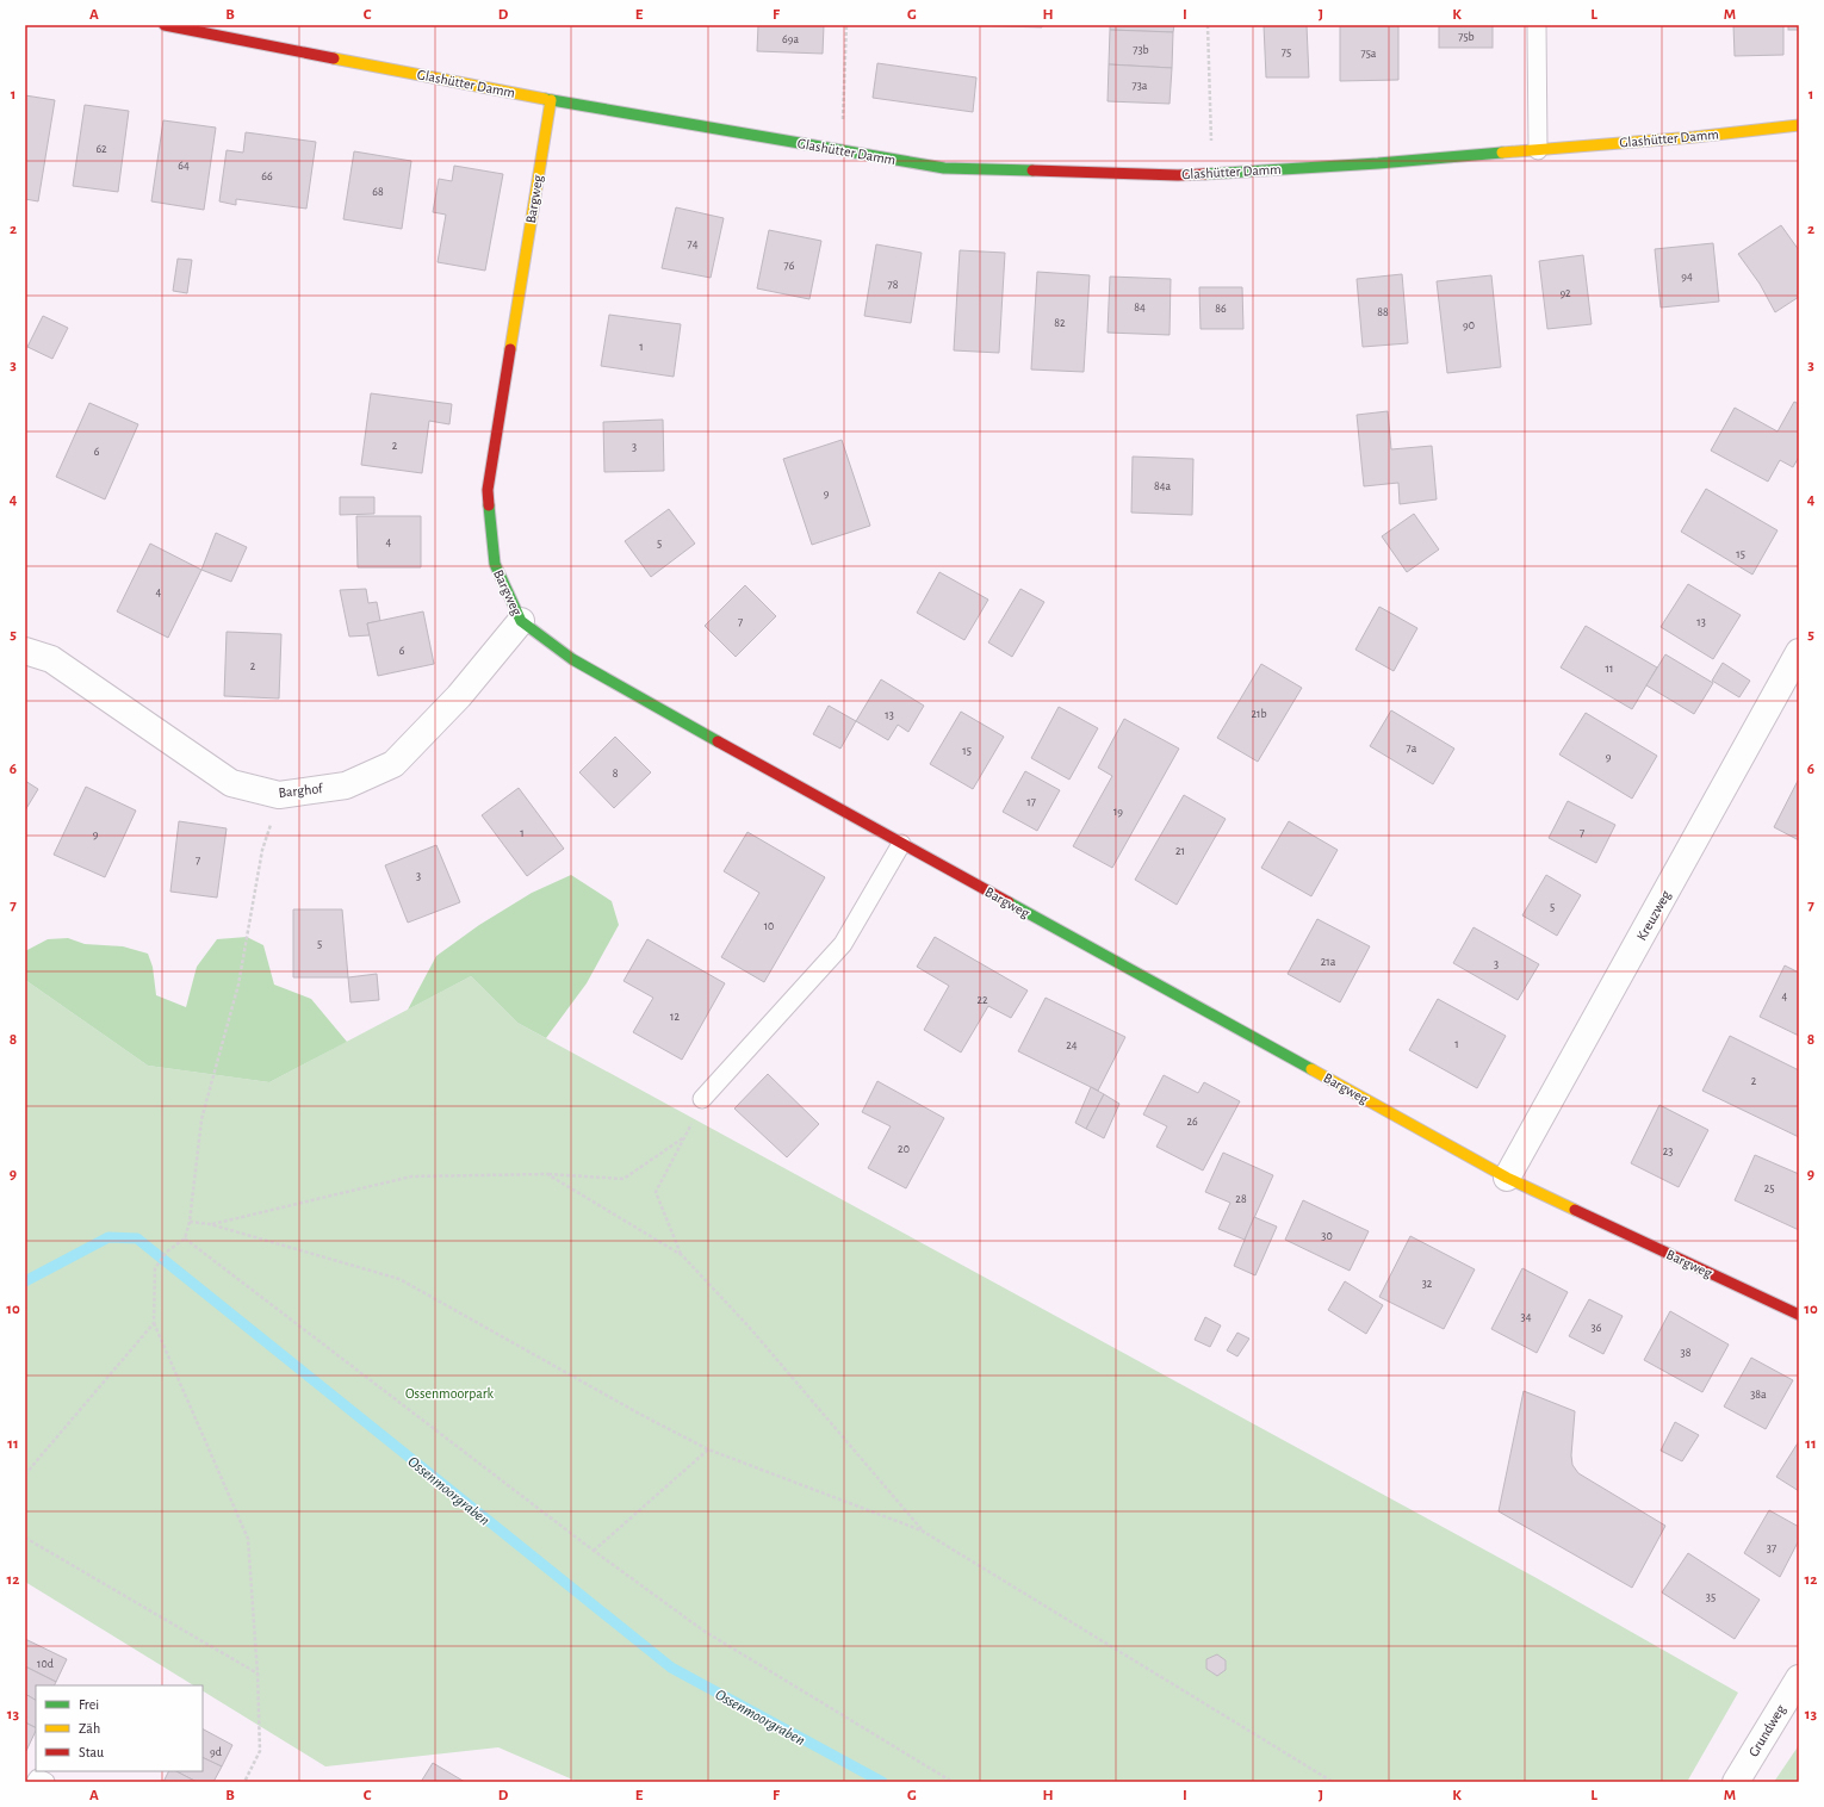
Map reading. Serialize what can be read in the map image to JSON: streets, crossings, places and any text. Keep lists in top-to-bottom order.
{
  "streets": {
    "street": [
      "Glashütter Damm",
      "Bargweg",
      "Barghof",
      "Kreuzweg",
      "Grundweg"
    ]
  },
  "crossings": [
    ["Glashütter Damm", "Bargweg"],
    ["Bargweg", "Barghof"],
    ["Bargweg", "Kreuzweg"]
  ],
  "water": ["Ossenmoorgraben"],
  "parks": ["Ossenmoorpark"],
  "house_numbers": [
    "75b",
    "69a",
    "73b",
    "75",
    "75a",
    "73a",
    "62",
    "64",
    "66",
    "68",
    "74",
    "76",
    "94",
    "78",
    "92",
    "84",
    "86",
    "88",
    "82",
    "90",
    "1",
    "2",
    "3",
    "6",
    "84a",
    "9",
    "4",
    "5",
    "15",
    "4",
    "7",
    "13",
    "6",
    "2",
    "11",
    "21b",
    "13",
    "7a",
    "15",
    "9",
    "8",
    "17",
    "19",
    "1",
    "7",
    "9",
    "21",
    "7",
    "3",
    "5",
    "10",
    "5",
    "21a",
    "3",
    "4",
    "22",
    "12",
    "1",
    "24",
    "2",
    "26",
    "20",
    "23",
    "25",
    "28",
    "30",
    "32",
    "34",
    "36",
    "38",
    "38a",
    "37",
    "35",
    "10d",
    "9d"
  ],
  "legend": ["Frei", "Zäh", "Stau"],
  "grid": {
    "columns": [
      "A",
      "B",
      "C",
      "D",
      "E",
      "F",
      "G",
      "H",
      "I",
      "J",
      "K",
      "L",
      "M"
    ],
    "rows": [
      "1",
      "2",
      "3",
      "4",
      "5",
      "6",
      "7",
      "8",
      "9",
      "10",
      "11",
      "12",
      "13"
    ]
  }
}
